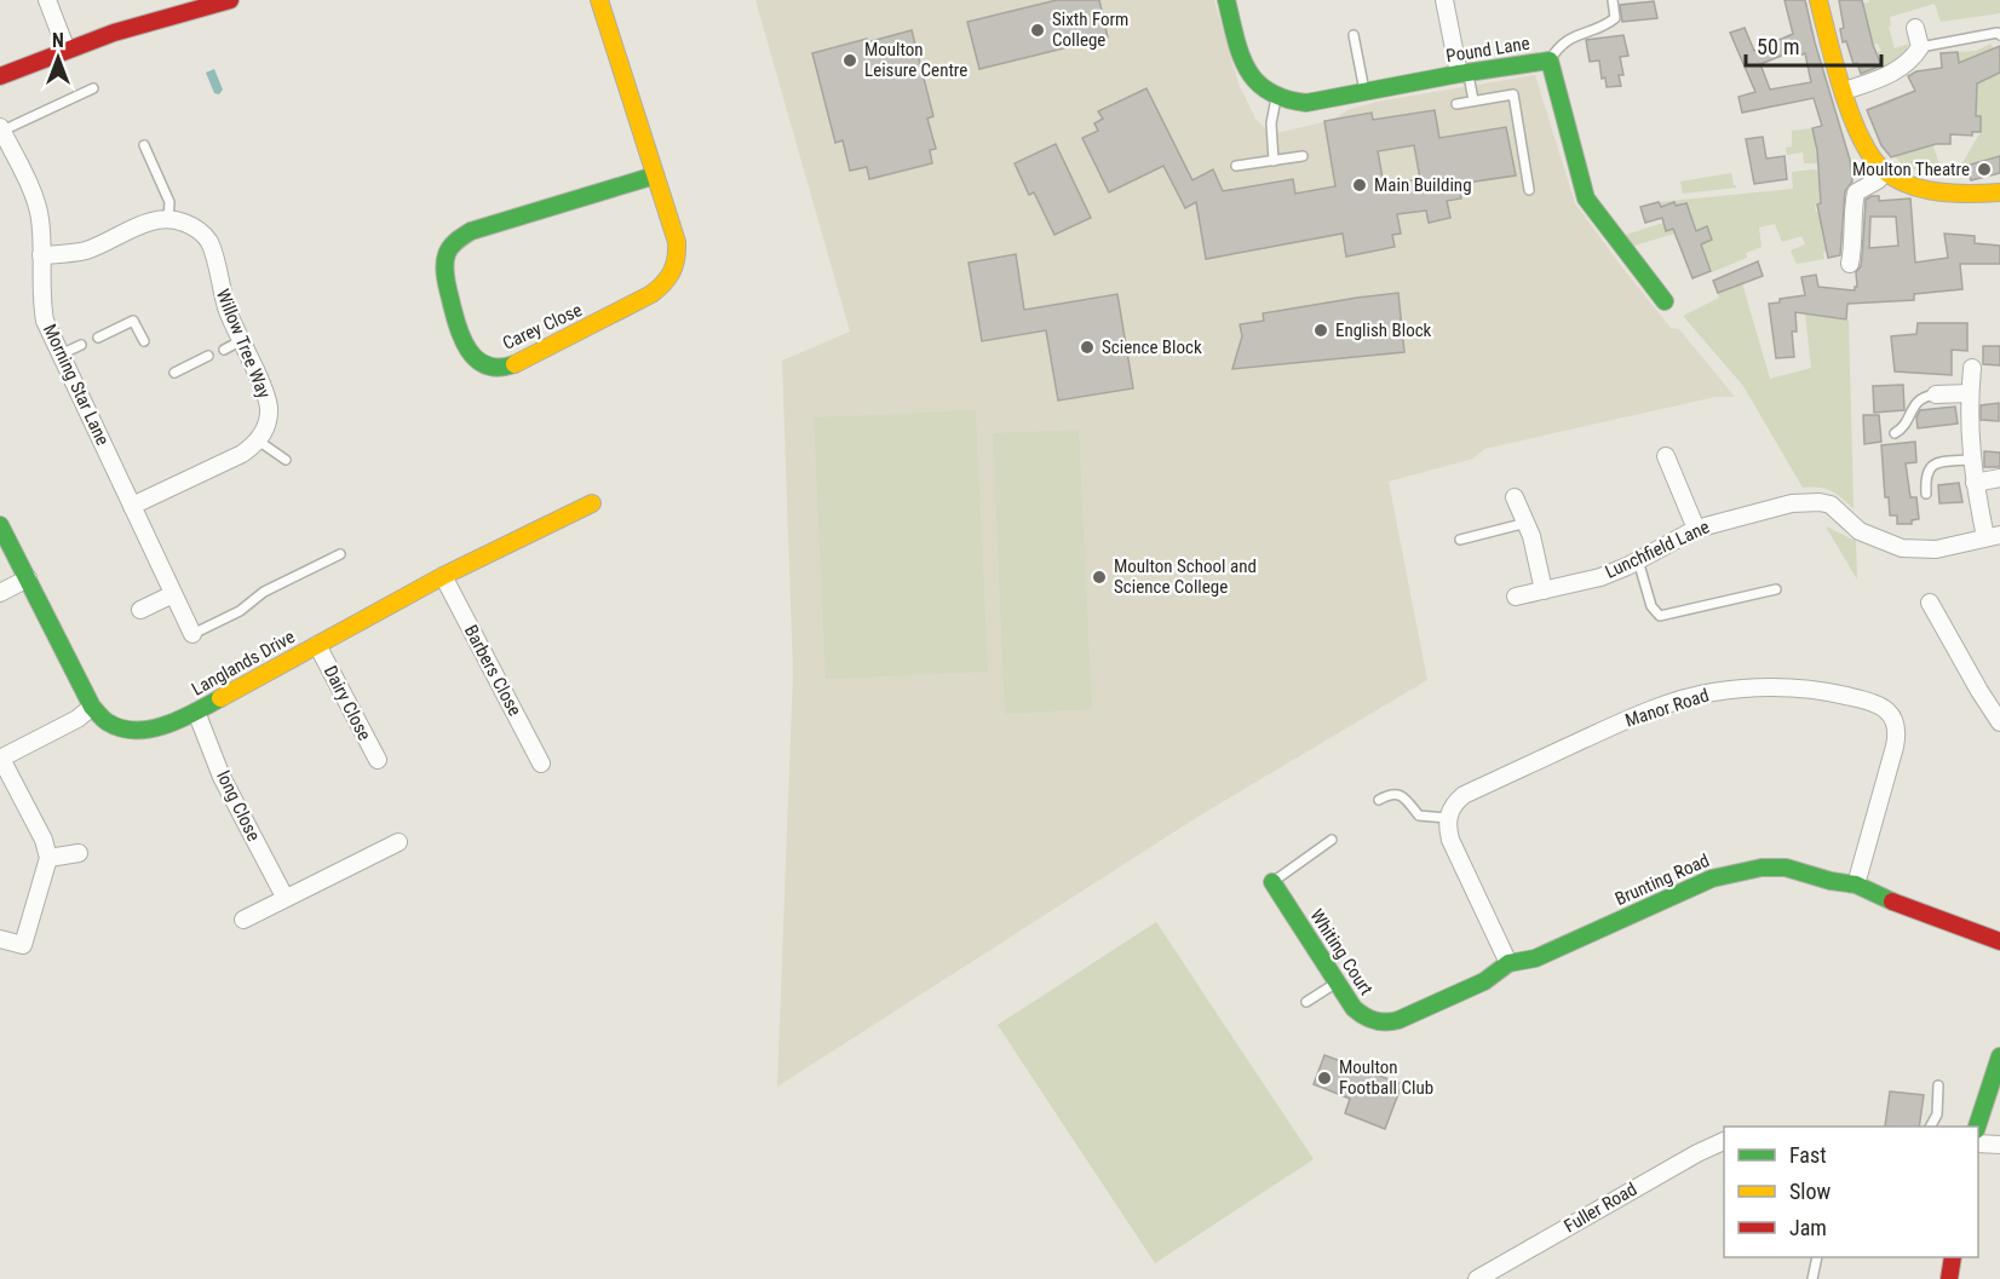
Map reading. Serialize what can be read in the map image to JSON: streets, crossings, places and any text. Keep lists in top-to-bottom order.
{
  "streets": {
    "street": [
      "Pound Lane",
      "Carey Close",
      "Willow Tree Way",
      "Morning Star Lane",
      "Lunchfield Lane",
      "Langlands Drive",
      "Barbers Close",
      "Dairy Close",
      "Manor Road",
      "long Close",
      "Brunting Road",
      "Whiting Court",
      "Fuller Road"
    ]
  },
  "crossings": [
    ["Langlands Drive", "Barbers Close"],
    ["Langlands Drive", "Dairy Close"],
    ["Langlands Drive", "long Close"],
    ["Manor Road", "Brunting Road"],
    ["Brunting Road", "Whiting Court"]
  ],
  "places": [
    "Sixth Form College",
    "Moulton Leisure Centre",
    "Moulton Theatre",
    "Main Building",
    "English Block",
    "Science Block",
    "Moulton School and Science College",
    "Moulton Football Club"
  ],
  "legend": ["Fast", "Slow", "Jam"],
  "scale_bar": "50 m",
  "north": "top"
}
